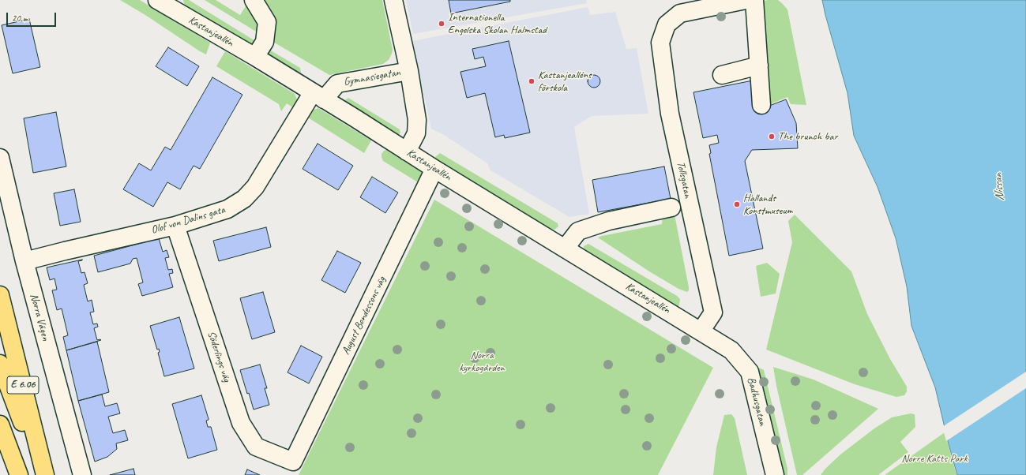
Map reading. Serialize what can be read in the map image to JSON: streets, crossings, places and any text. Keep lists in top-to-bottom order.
{
  "streets": {
    "highway": ["E 6.06"],
    "street": [
      "Kastanjeallén",
      "Gymnasiegatan",
      "Tollsgatan",
      "Olof von Dalins gata",
      "August Bondessons väg",
      "Norra Vägen",
      "Söderlings väg",
      "Badhusgatan"
    ]
  },
  "crossings": [
    ["Kastanjeallén", "Gymnasiegatan"],
    ["Kastanjeallén", "Tollsgatan"],
    ["Kastanjeallén", "Olof von Dalins gata"],
    ["Kastanjeallén", "August Bondessons väg"],
    ["Kastanjeallén", "Badhusgatan"],
    ["Gymnasiegatan", "Olof von Dalins gata"],
    ["Tollsgatan", "Badhusgatan"],
    ["Olof von Dalins gata", "Norra Vägen"],
    ["Olof von Dalins gata", "Söderlings väg"],
    ["August Bondessons väg", "Söderlings väg"]
  ],
  "water": ["Nissan"],
  "parks": ["Norra kyrkogården", "Norre Katts Park"],
  "places": [
    "Internationella Engelska Skolan Halmstad",
    "Kastanjealléns förskola",
    "The brunch bar",
    "Hallands Konstmuseum"
  ],
  "scale_bar": "20 m"
}
